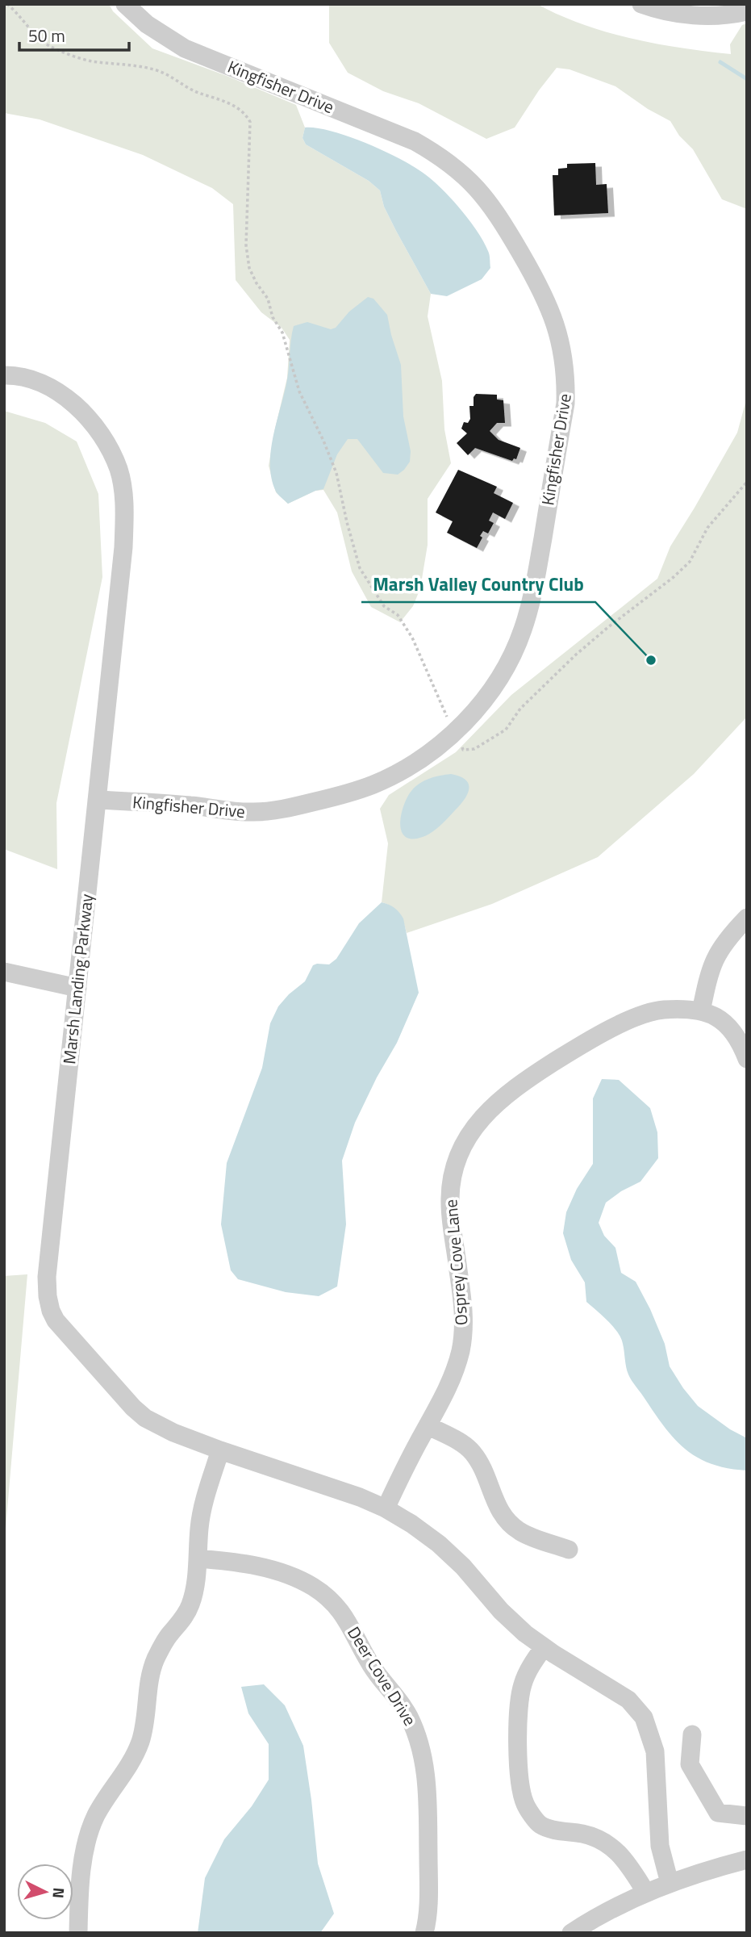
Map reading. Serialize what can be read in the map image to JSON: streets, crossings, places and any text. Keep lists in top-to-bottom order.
{
  "streets": {
    "street": [
      "Kingfisher Drive",
      "Marsh Landing Parkway",
      "Osprey Cove Lane",
      "Deer Cove Drive"
    ]
  },
  "crossings": [
    ["Kingfisher Drive", "Marsh Landing Parkway"]
  ],
  "places": ["Marsh Valley Country Club"],
  "scale_bar": "50 m",
  "north": "right"
}
